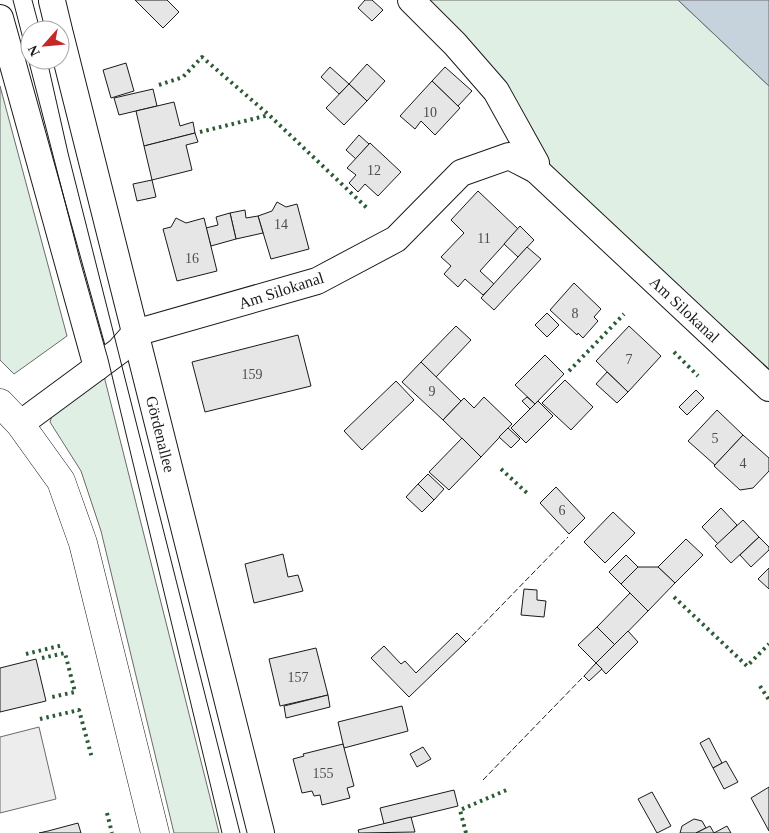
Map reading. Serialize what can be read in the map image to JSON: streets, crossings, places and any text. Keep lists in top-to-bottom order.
{
  "streets": {
    "street": ["Am Silokanal", "Gördenallee"]
  },
  "crossings": [
    ["Am Silokanal", "Gördenallee"]
  ],
  "house_numbers": [
    "10",
    "12",
    "14",
    "11",
    "16",
    "8",
    "7",
    "159",
    "9",
    "5",
    "4",
    "6",
    "157",
    "155"
  ],
  "north": "bottom left"
}
